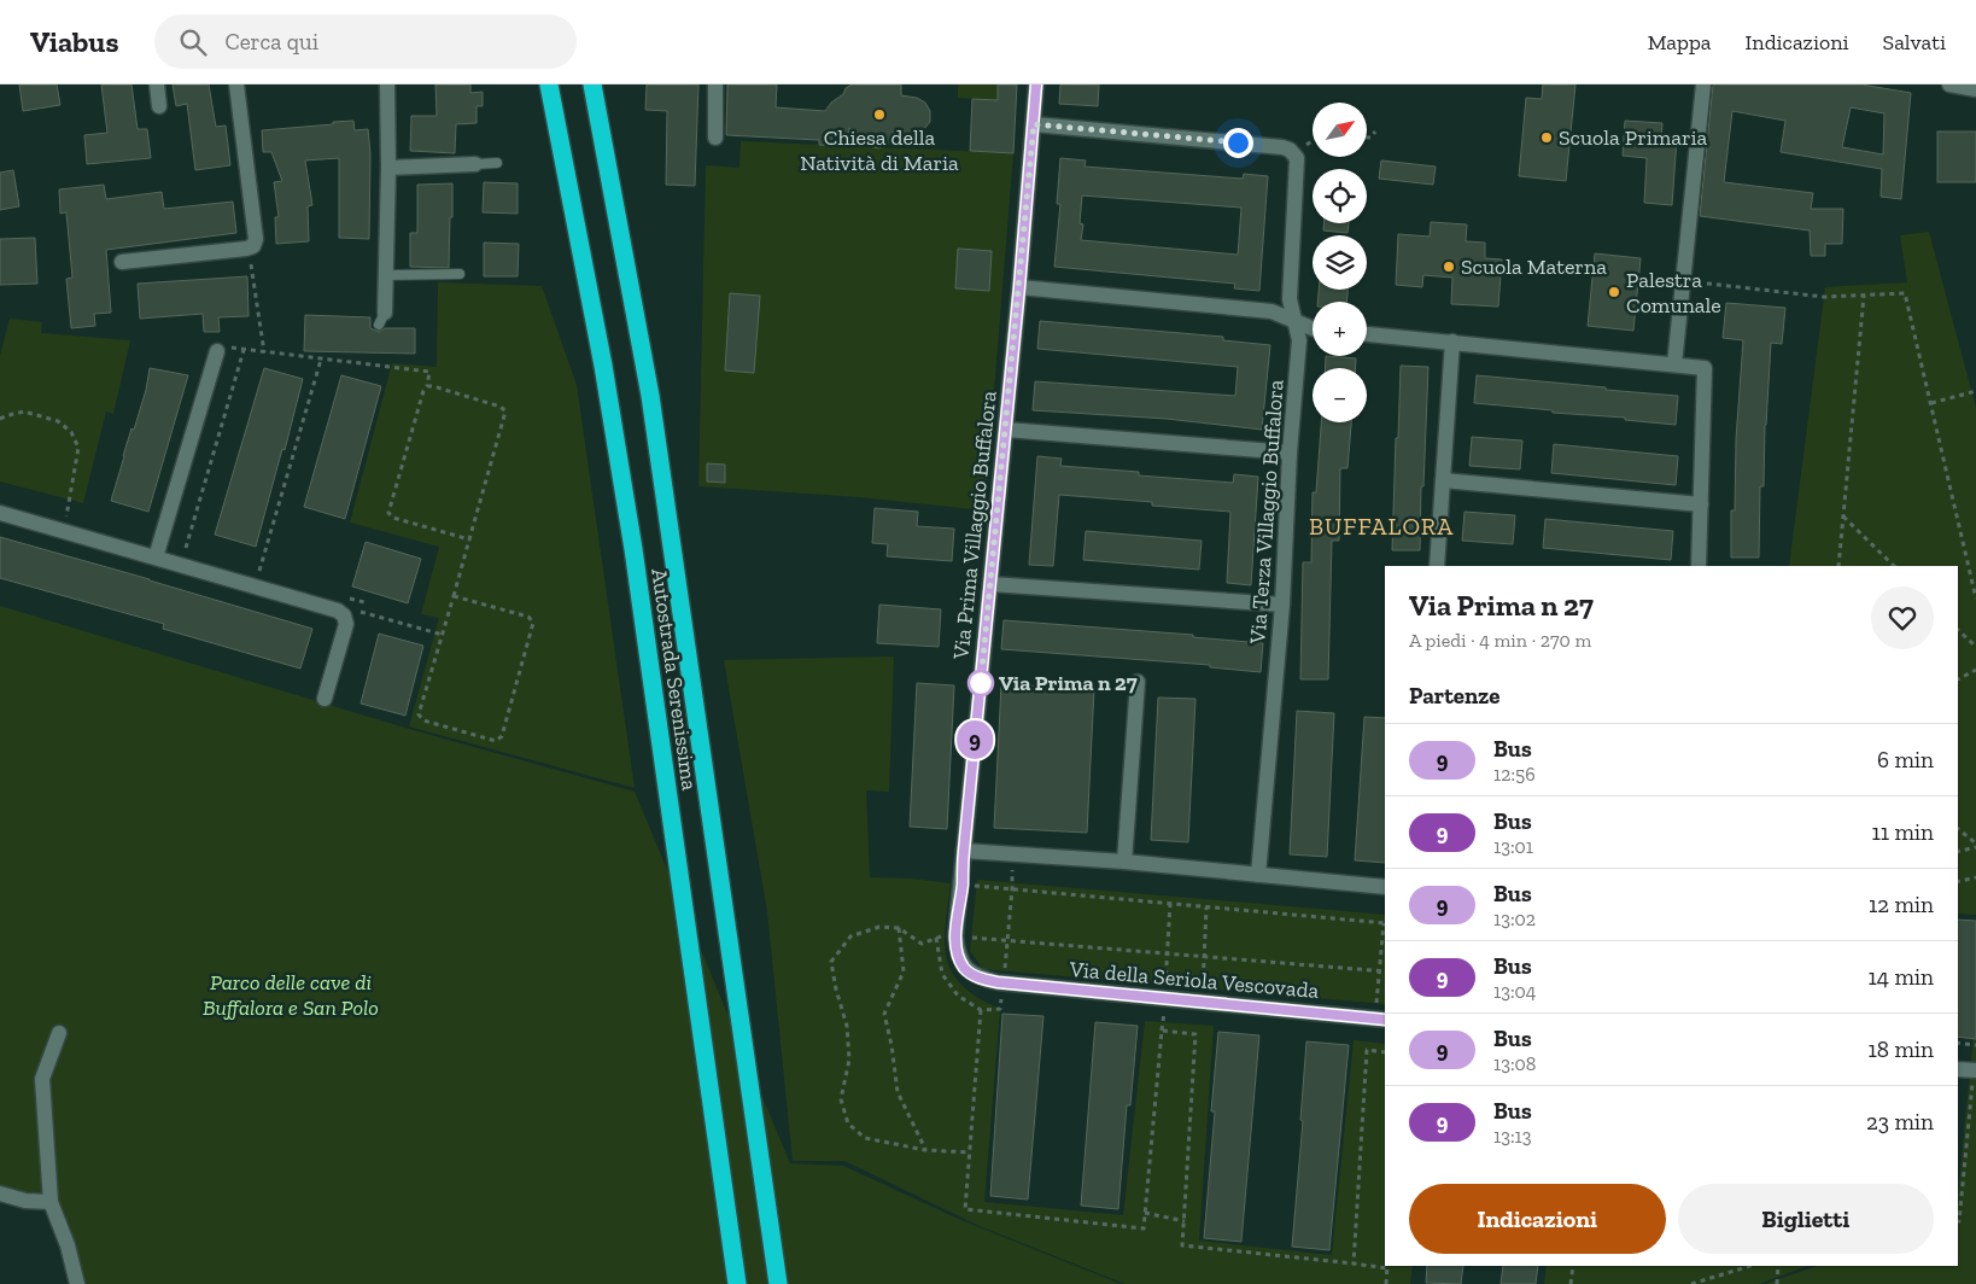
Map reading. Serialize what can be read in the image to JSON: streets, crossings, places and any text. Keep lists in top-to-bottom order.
{
  "streets": {
    "highway": ["Autostrada Serenissima"],
    "street": ["Via Terza Villaggio Buffalora", "Via Prima Villaggio Buffalora", "Via della Seriola Vescovada"]
  },
  "crossings": [
    ["Via Terza Villaggio Buffalora", "Via Prima Villaggio Buffalora"],
    ["Via Prima Villaggio Buffalora", "Via della Seriola Vescovada"]
  ],
  "districts": ["BUFFALORA"],
  "parks": ["Parco delle cave di Buffalora e San Polo"],
  "places": [
    "Chiesa della Natività di Maria",
    "Scuola Primaria",
    "Scuola Materna",
    "Palestra Comunale",
    "Via Prima n 27"
  ],
  "lines": ["bus line 9"],
  "north": "top right",
  "page": {
    "header": "Viabus",
    "search": "Cerca qui",
    "nav": ["Mappa", "Indicazioni", "Salvati"],
    "on_map": "9",
    "map_buttons": ["+", "−"],
    "heading": [
      ["Via Prima n 27", "A piedi · 4 min · 270 m"],
      "Partenze"
    ],
    "list": [
      {
        "mark": "9",
        "name": "Bus",
        "note": "12:56",
        "value": "6 min"
      },
      {
        "mark": "9",
        "name": "Bus",
        "note": "13:01",
        "value": "11 min"
      },
      {
        "mark": "9",
        "name": "Bus",
        "note": "13:02",
        "value": "12 min"
      },
      {
        "mark": "9",
        "name": "Bus",
        "note": "13:04",
        "value": "14 min"
      },
      {
        "mark": "9",
        "name": "Bus",
        "note": "13:08",
        "value": "18 min"
      },
      {
        "mark": "9",
        "name": "Bus",
        "note": "13:13",
        "value": "23 min"
      }
    ],
    "buttons": ["Indicazioni", "Biglietti"]
  }
}
